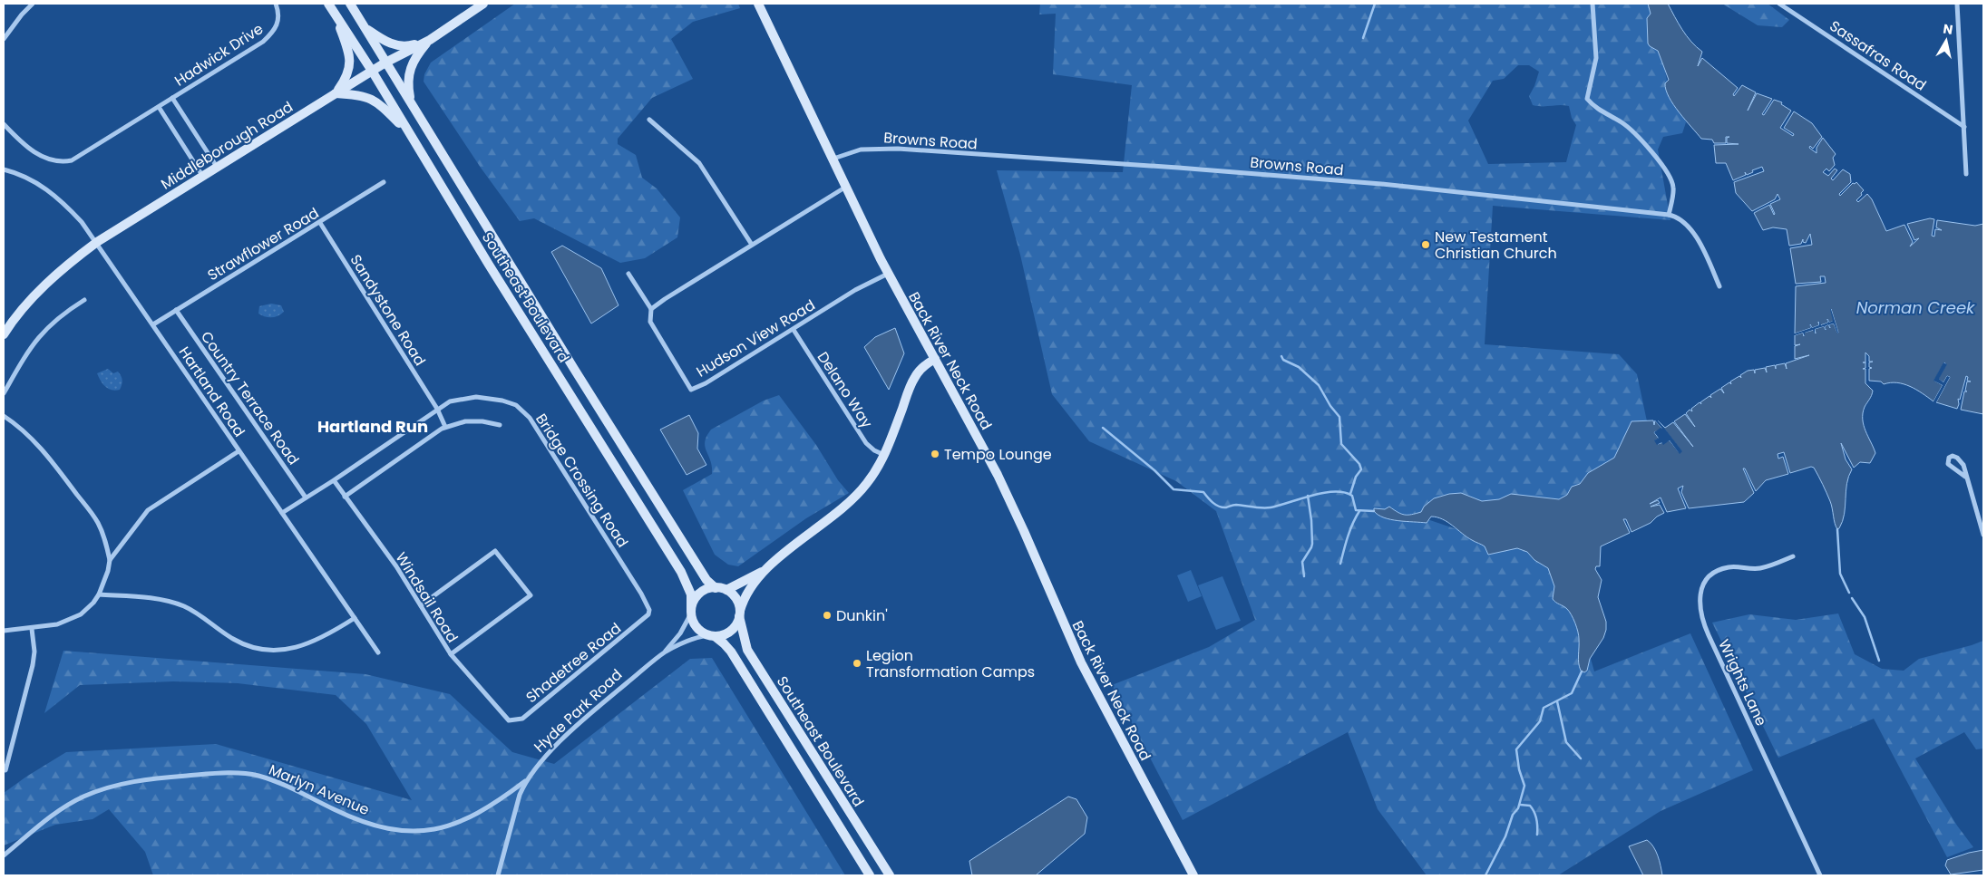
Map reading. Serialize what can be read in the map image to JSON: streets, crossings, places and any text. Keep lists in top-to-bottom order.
{
  "streets": {
    "main road": ["Middleborough Road", "Southeast Boulevard", "Back River Neck Road"],
    "street": [
      "Hadwick Drive",
      "Sassafras Road",
      "Browns Road",
      "Strawflower Road",
      "Sandystone Road",
      "Hudson View Road",
      "Delano Way",
      "Hartland Road",
      "Country Terrace Road",
      "Bridge Crossing Road",
      "Windsail Road",
      "Shadetree Road",
      "Wrights Lane",
      "Hyde Park Road",
      "Marlyn Avenue"
    ]
  },
  "crossings": [
    ["Browns Road", "Back River Neck Road"],
    ["Middleborough Road", "Southeast Boulevard"],
    ["Middleborough Road", "Hartland Road"],
    ["Strawflower Road", "Sandystone Road"],
    ["Strawflower Road", "Hartland Road"],
    ["Strawflower Road", "Country Terrace Road"],
    ["Southeast Boulevard", "Hyde Park Road"],
    ["Sandystone Road", "Bridge Crossing Road"],
    ["Hudson View Road", "Back River Neck Road"],
    ["Hudson View Road", "Delano Way"],
    ["Hartland Road", "Bridge Crossing Road"],
    ["Country Terrace Road", "Bridge Crossing Road"],
    ["Bridge Crossing Road", "Windsail Road"],
    ["Bridge Crossing Road", "Shadetree Road"],
    ["Windsail Road", "Shadetree Road"],
    ["Hyde Park Road", "Marlyn Avenue"]
  ],
  "districts": ["Hartland Run"],
  "water": ["Norman Creek"],
  "places": [
    "New Testament Christian Church",
    "Tempo Lounge",
    "Dunkin'",
    "Legion Transformation Camps"
  ],
  "north": "top"
}
